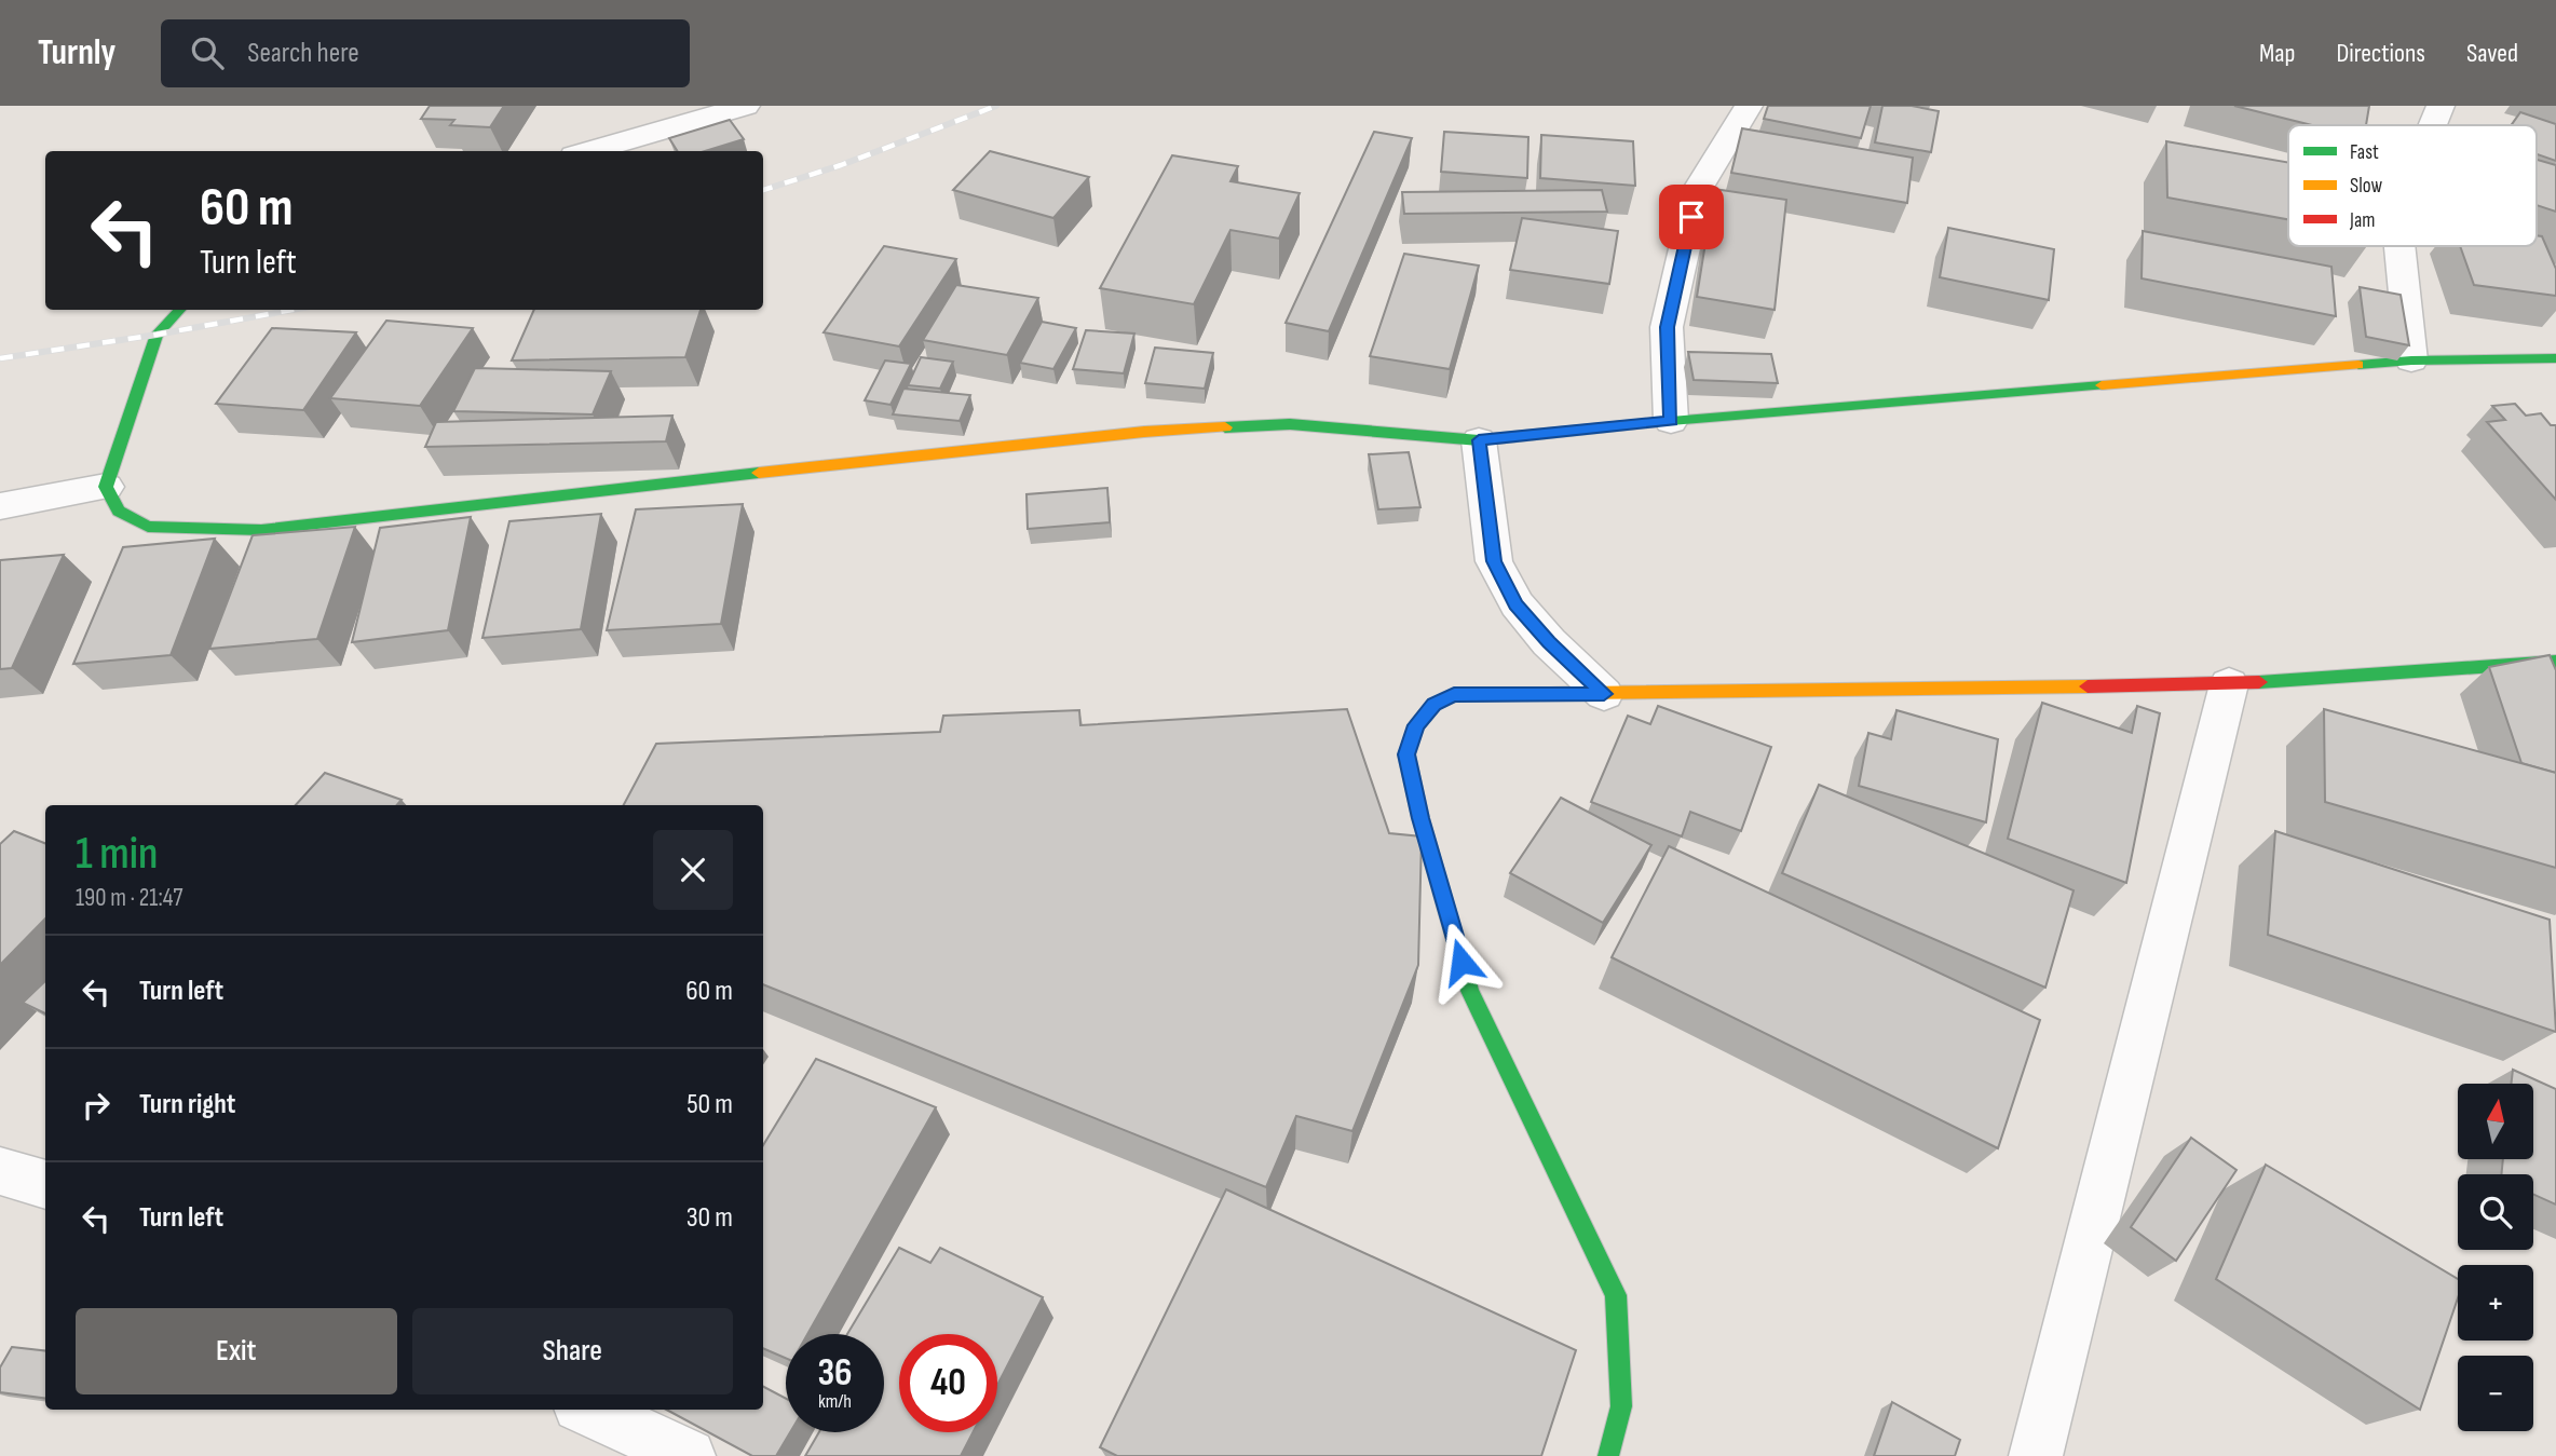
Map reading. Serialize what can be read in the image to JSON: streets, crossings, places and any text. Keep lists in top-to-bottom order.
{
  "legend": ["Fast", "Slow", "Jam"],
  "north": "top",
  "page": {
    "header": "Turnly",
    "search": "Search here",
    "nav": ["Map", "Directions", "Saved"],
    "turn": ["60 m", "Turn left"],
    "heading": ["1 min", "190 m · 21:47"],
    "list": [
      {
        "name": "Turn left",
        "value": "60 m"
      },
      {
        "name": "Turn right",
        "value": "50 m"
      },
      {
        "name": "Turn left",
        "value": "30 m"
      }
    ],
    "map_buttons": ["+", "−"],
    "buttons": ["Exit", "Share"],
    "speed": "36 km/h",
    "limit": "40"
  }
}
